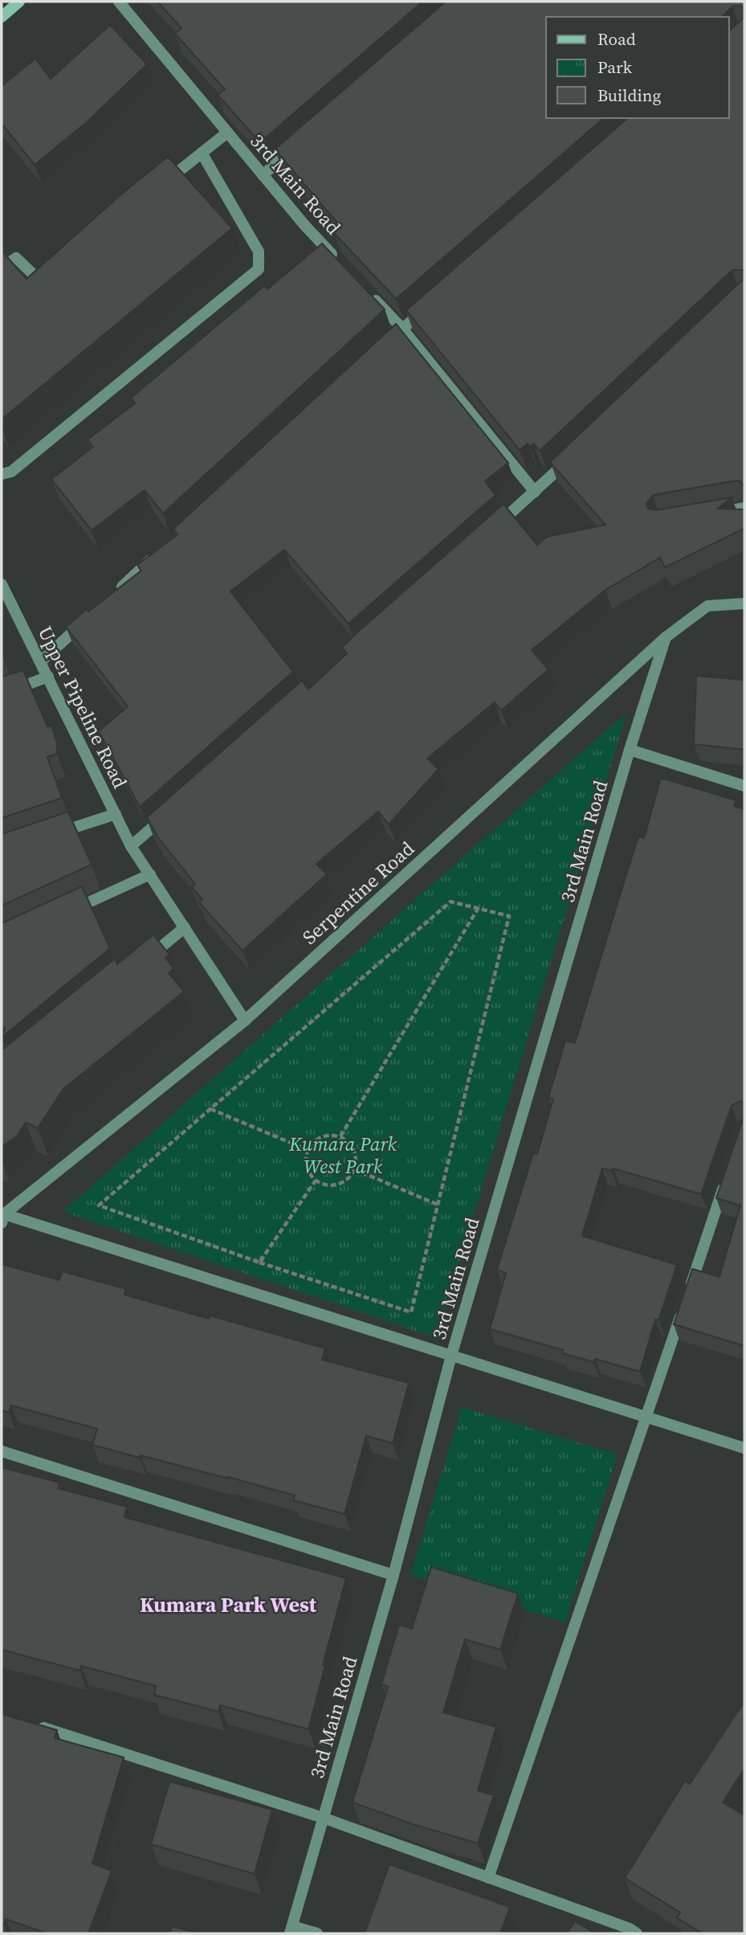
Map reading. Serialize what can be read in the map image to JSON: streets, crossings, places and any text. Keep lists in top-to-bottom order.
{
  "streets": {
    "street": ["3rd Main Road", "Upper Pipeline Road", "Serpentine Road"]
  },
  "crossings": [
    ["3rd Main Road", "Serpentine Road"],
    ["Upper Pipeline Road", "Serpentine Road"]
  ],
  "districts": ["Kumara Park West"],
  "parks": ["Kumara Park West Park"],
  "legend": ["Road", "Park", "Building"]
}
